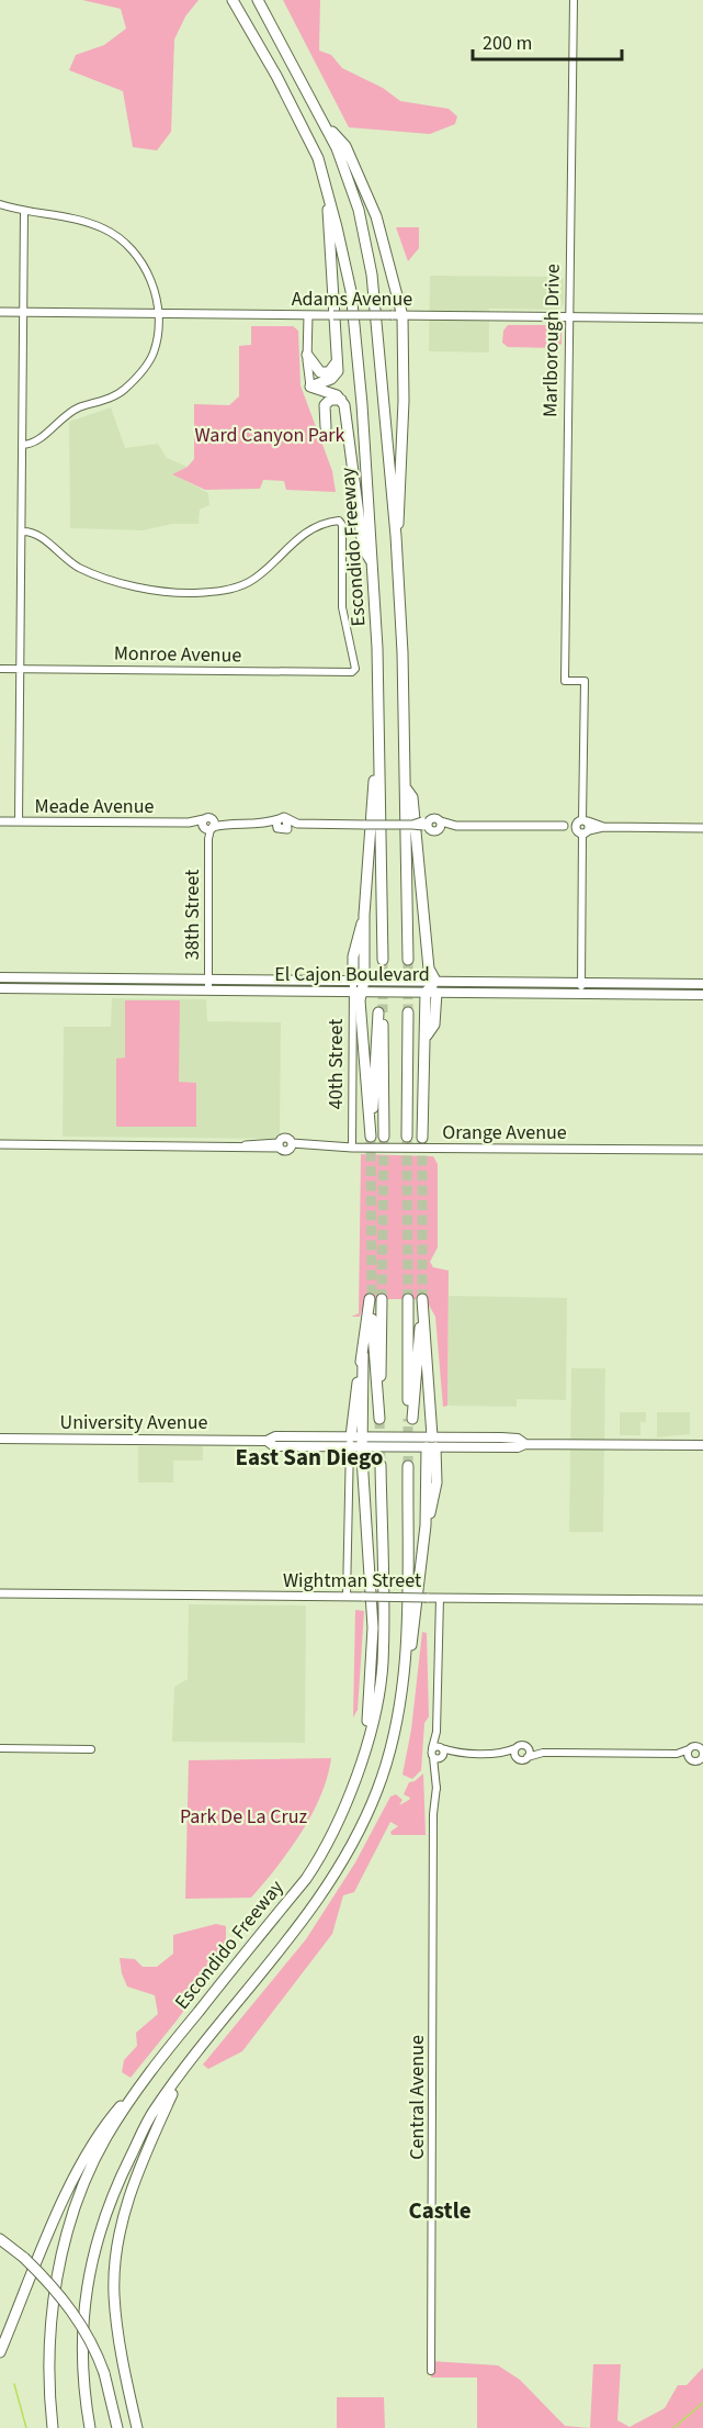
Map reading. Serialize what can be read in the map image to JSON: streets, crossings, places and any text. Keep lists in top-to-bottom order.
{
  "streets": {
    "highway": ["Escondido Freeway"],
    "main road": [
      "Adams Avenue",
      "Meade Avenue",
      "El Cajon Boulevard",
      "Orange Avenue",
      "University Avenue",
      "Wightman Street"
    ],
    "street": [
      "Marlborough Drive",
      "Monroe Avenue",
      "38th Street",
      "40th Street",
      "Central Avenue"
    ]
  },
  "crossings": [
    ["Adams Avenue", "Marlborough Drive"],
    ["Meade Avenue", "38th Street"],
    ["38th Street", "El Cajon Boulevard"],
    ["El Cajon Boulevard", "40th Street"],
    ["40th Street", "Orange Avenue"],
    ["Wightman Street", "Central Avenue"]
  ],
  "districts": ["East San Diego", "Castle"],
  "parks": ["Ward Canyon Park", "Park De La Cruz"],
  "scale_bar": "200 m"
}
